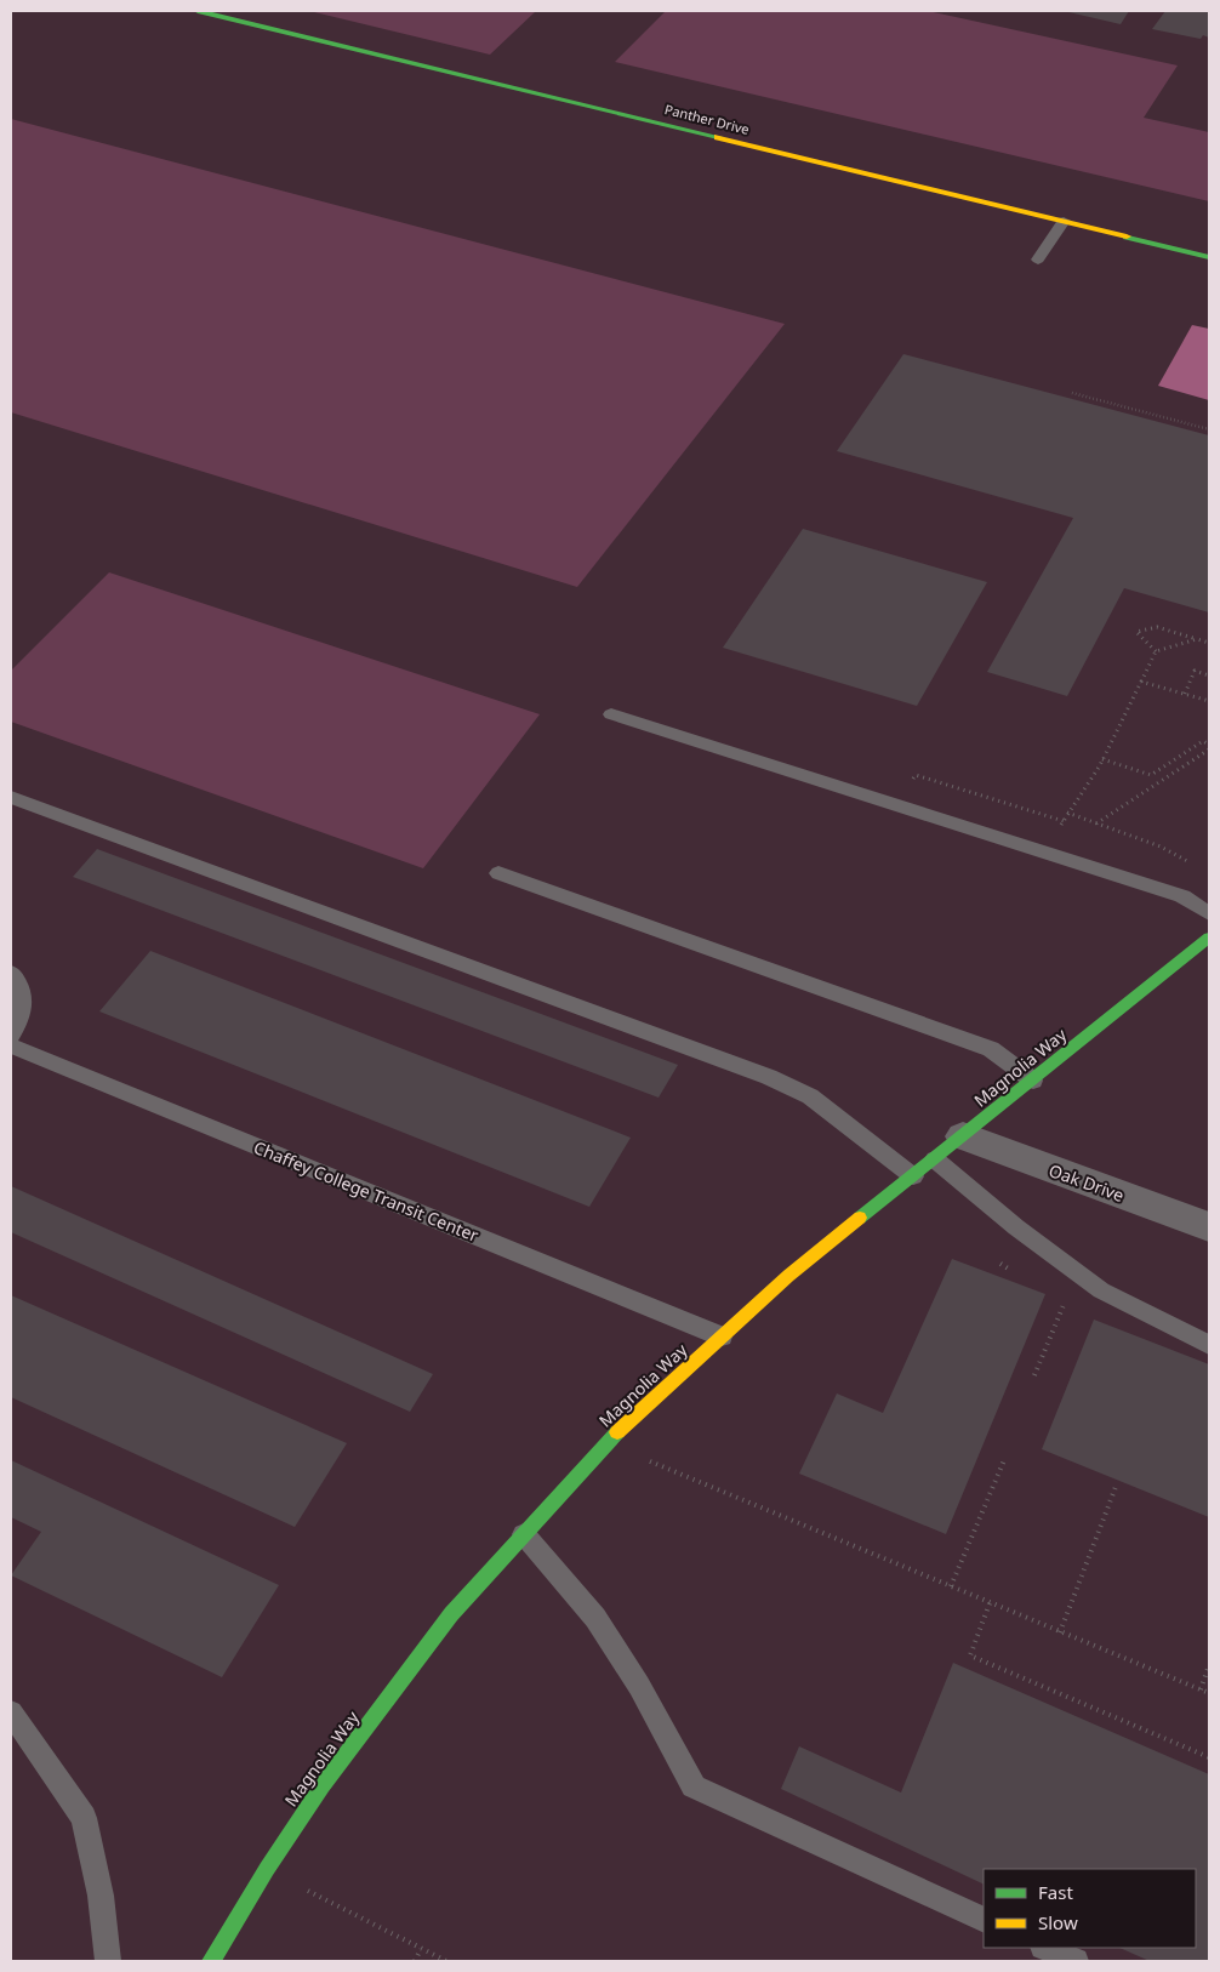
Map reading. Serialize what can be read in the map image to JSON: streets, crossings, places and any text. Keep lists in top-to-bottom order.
{
  "streets": {
    "street": ["Panther Drive", "Magnolia Way", "Oak Drive"],
    "lane": ["Chaffey College Transit Center"]
  },
  "crossings": [
    ["Magnolia Way", "Oak Drive"],
    ["Magnolia Way", "Chaffey College Transit Center"]
  ],
  "legend": ["Fast", "Slow"]
}
